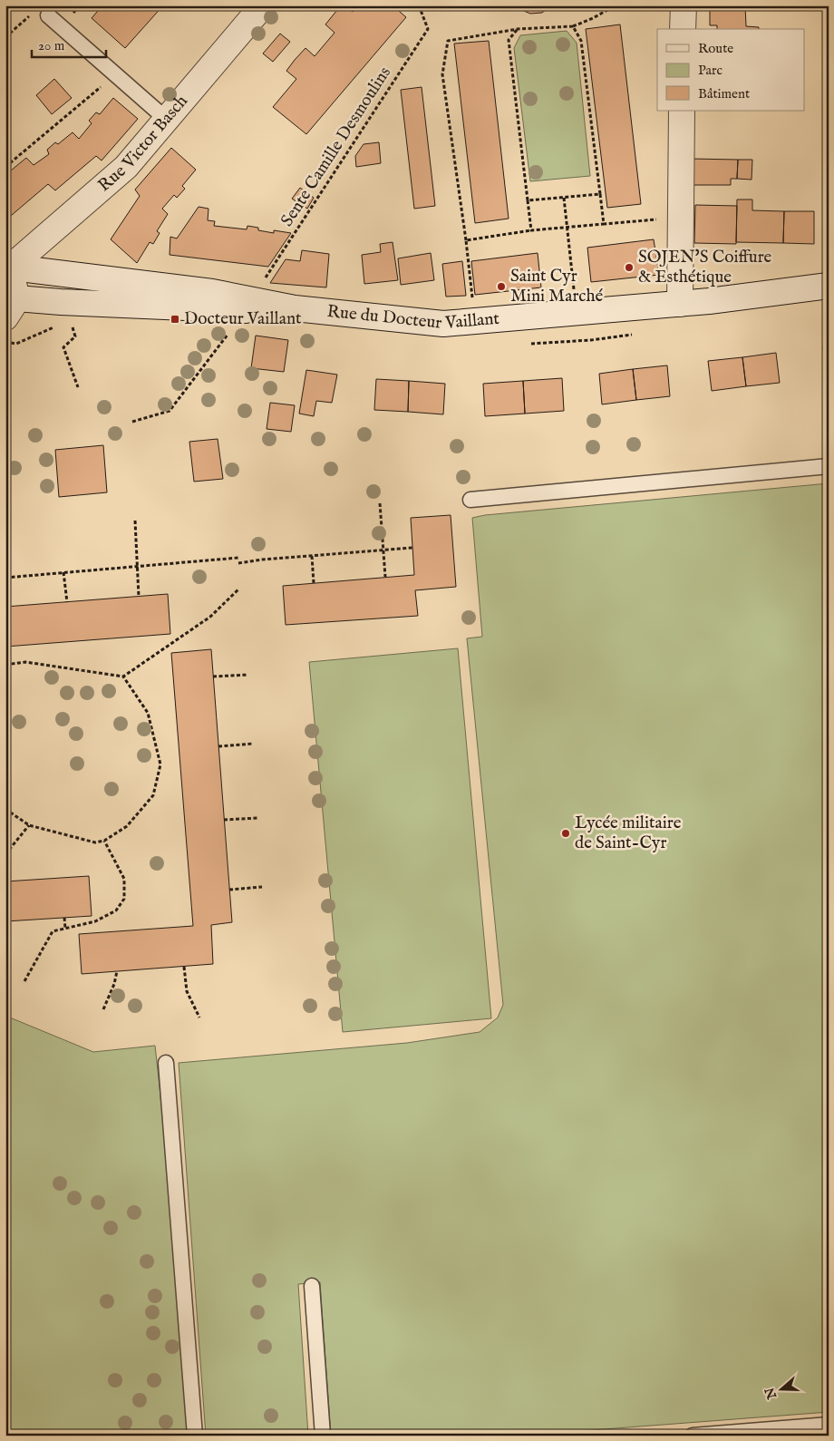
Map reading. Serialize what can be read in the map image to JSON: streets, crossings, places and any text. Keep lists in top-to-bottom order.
{
  "streets": {
    "main road": ["Rue Victor Basch", "Rue du Docteur Vaillant"],
    "path": ["Sente Camille Desmoulins"]
  },
  "crossings": [
    ["Rue Victor Basch", "Rue du Docteur Vaillant"],
    ["Sente Camille Desmoulins", "Rue du Docteur Vaillant"]
  ],
  "places": {
    "other": ["SOJEN'S Coiffure & Esthétique", "Saint Cyr Mini Marché", "Lycée militaire de Saint-Cyr"],
    "transit": ["Docteur Vaillant"]
  },
  "legend": ["Route", "Parc", "Bâtiment"],
  "scale_bar": "20 m",
  "north": "left"
}
